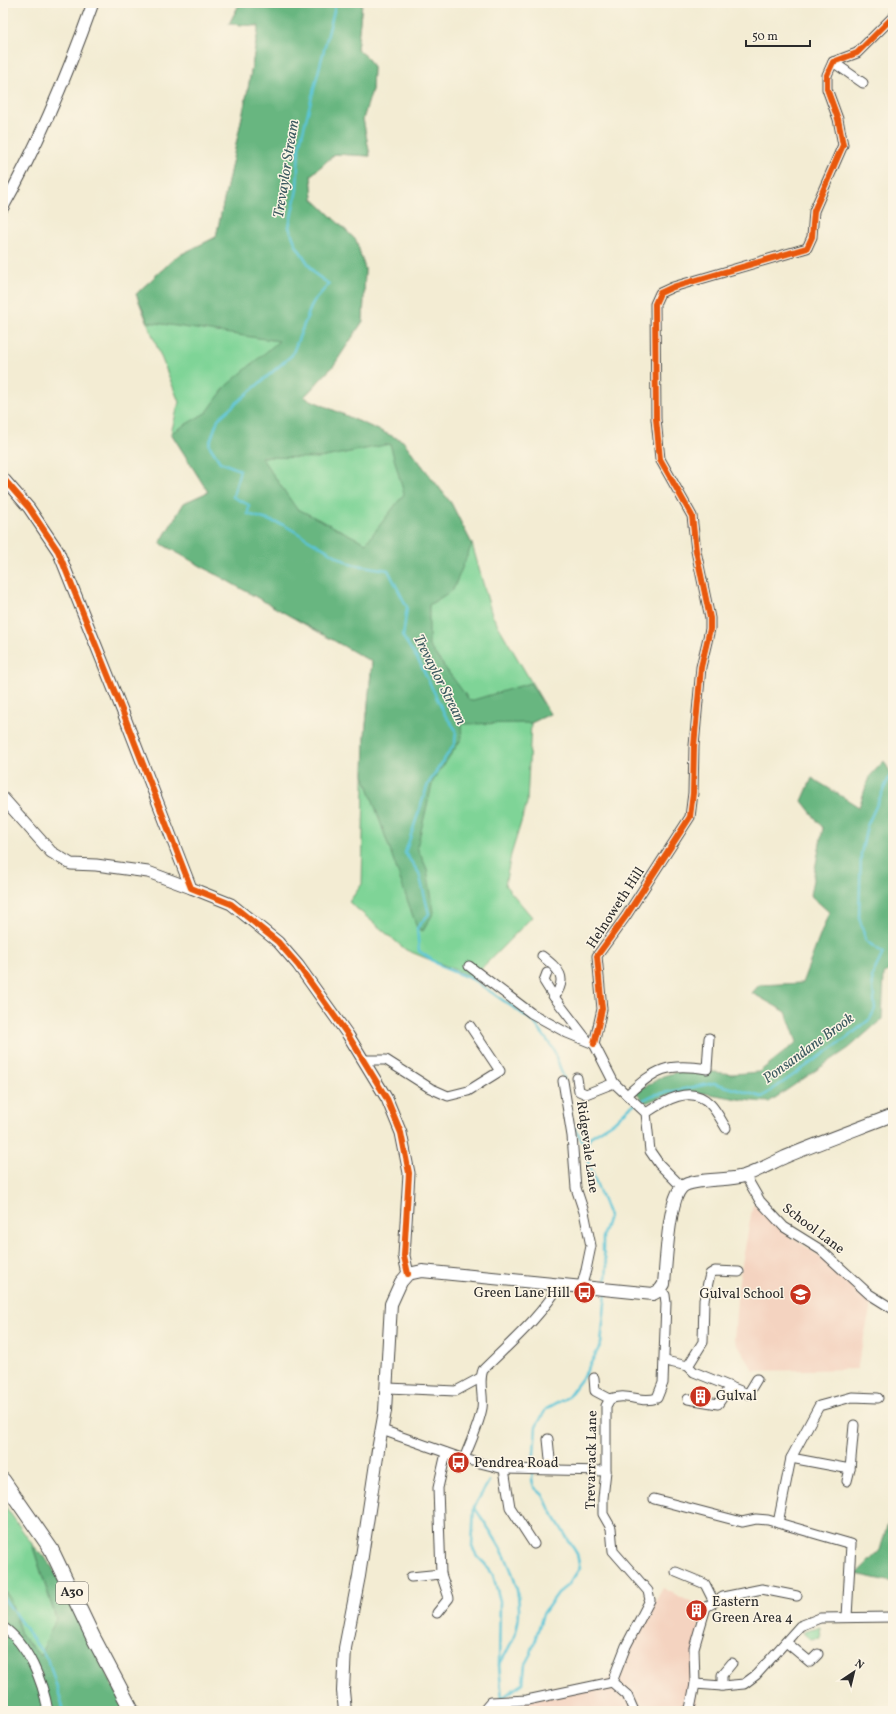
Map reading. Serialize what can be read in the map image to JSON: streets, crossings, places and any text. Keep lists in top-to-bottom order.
{
  "streets": {
    "highway": ["A30"],
    "street": [
      "Helnoweth Hill",
      "Ridgevale Lane",
      "School Lane",
      "Trevarrack Lane"
    ]
  },
  "water": ["Trevaylor Stream", "Ponsandane Brook"],
  "places": {
    "bus stop": ["Green Lane Hill", "Pendrea Road"],
    "school or university": ["Gulval School"],
    "building": ["Gulval", "Eastern Green Area 4"]
  },
  "scale_bar": "50 m",
  "north": "top right"
}
